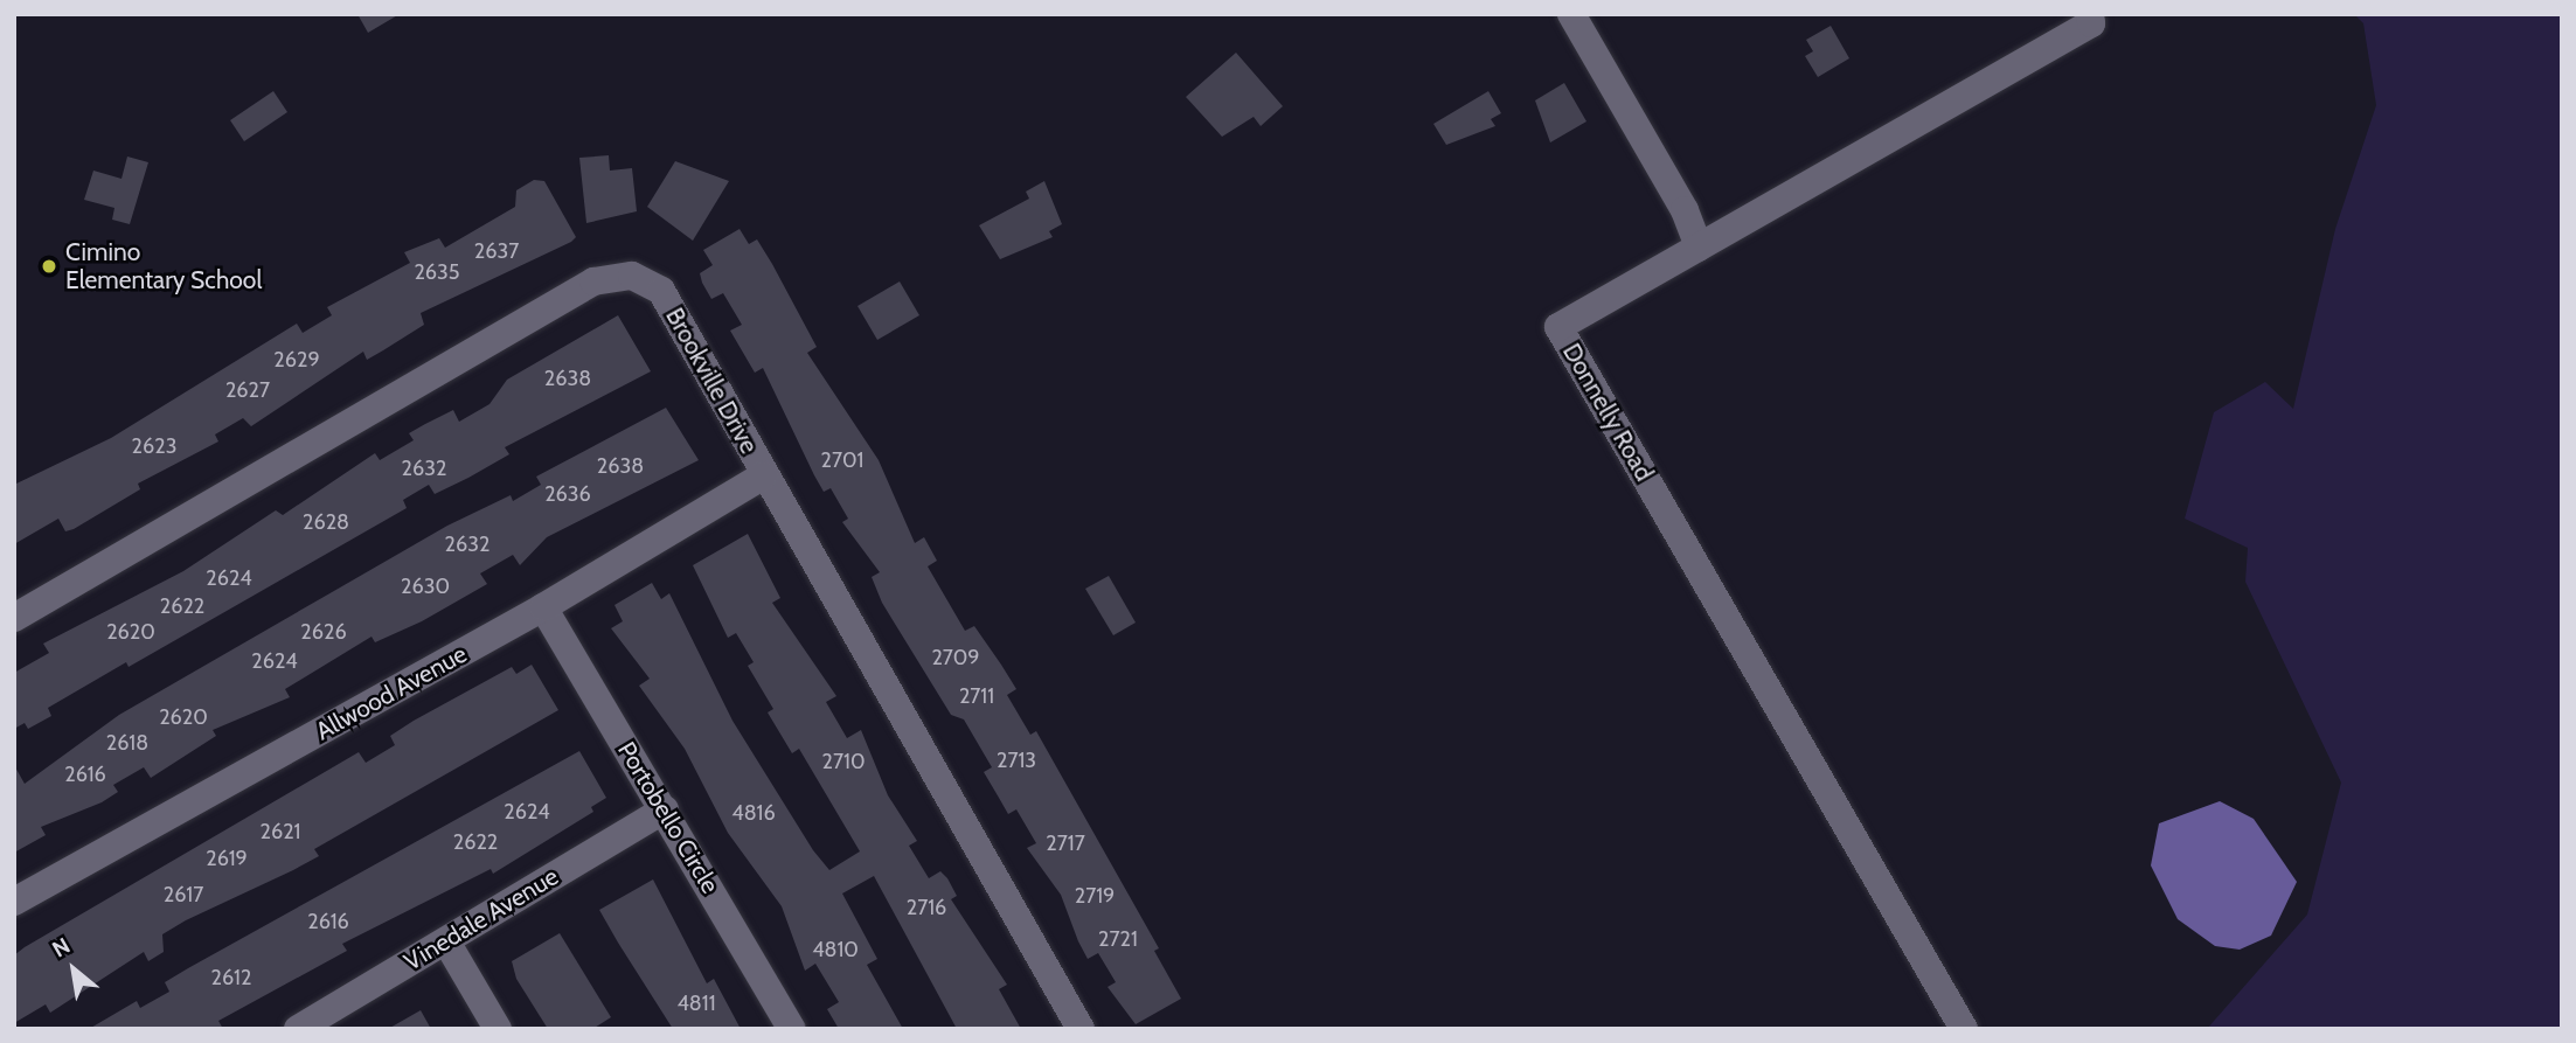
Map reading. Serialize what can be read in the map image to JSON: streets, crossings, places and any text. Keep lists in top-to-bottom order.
{
  "streets": {
    "street": [
      "Brookville Drive",
      "Donnelly Road",
      "Allwood Avenue",
      "Portobello Circle",
      "Vinedale Avenue"
    ]
  },
  "crossings": [
    ["Brookville Drive", "Allwood Avenue"],
    ["Allwood Avenue", "Portobello Circle"],
    ["Portobello Circle", "Vinedale Avenue"]
  ],
  "places": ["Cimino Elementary School"],
  "house_numbers": [
    "2637",
    "2635",
    "2629",
    "2638",
    "2627",
    "2623",
    "2701",
    "2638",
    "2632",
    "2636",
    "2628",
    "2632",
    "2624",
    "2630",
    "2622",
    "2620",
    "2626",
    "2709",
    "2624",
    "2711",
    "2620",
    "2618",
    "2713",
    "2710",
    "2616",
    "2624",
    "4816",
    "2621",
    "2622",
    "2717",
    "2619",
    "2617",
    "2719",
    "2716",
    "2616",
    "2721",
    "4810",
    "2612",
    "4811"
  ],
  "north": "top left"
}
